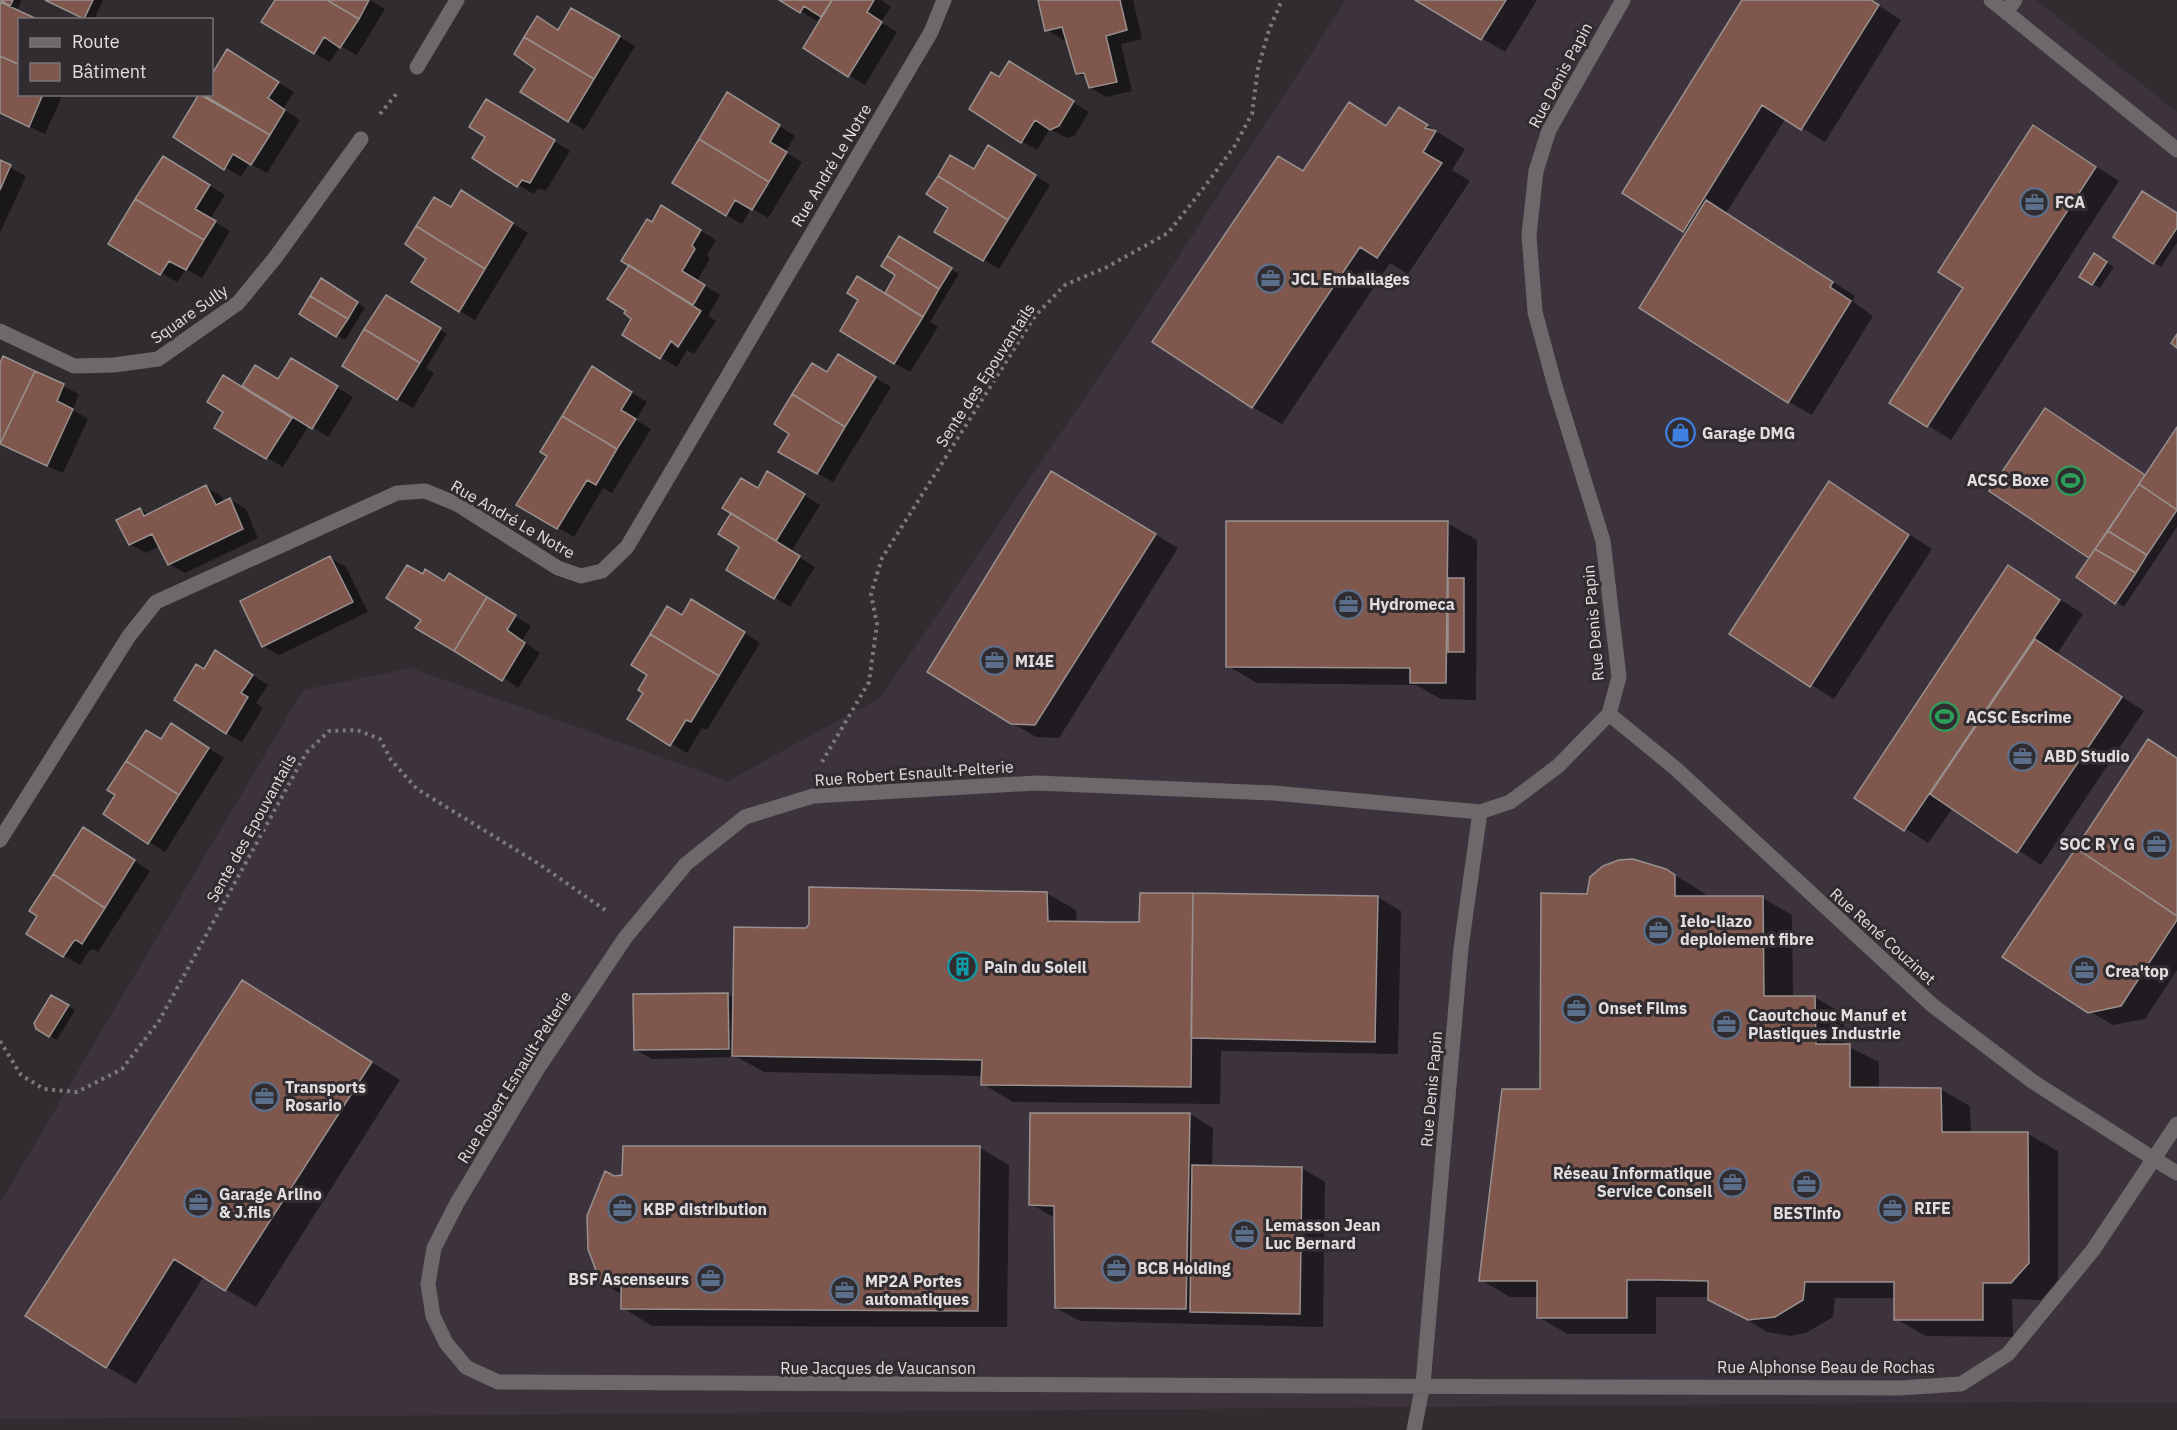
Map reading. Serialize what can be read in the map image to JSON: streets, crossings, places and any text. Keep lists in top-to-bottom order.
{
  "streets": {
    "street": [
      "Rue Denis Papin",
      "Rue André Le Notre",
      "Square Sully",
      "Rue Robert Esnault-Pelterie",
      "Rue René Couzinet",
      "Rue Alphonse Beau de Rochas",
      "Rue Jacques de Vaucanson"
    ],
    "path": ["Sente des Epouvantails"]
  },
  "crossings": [
    ["Rue Denis Papin", "Rue Robert Esnault-Pelterie"],
    ["Rue Denis Papin", "Rue René Couzinet"],
    ["Rue Denis Papin", "Rue Alphonse Beau de Rochas"],
    ["Rue Denis Papin", "Rue Jacques de Vaucanson"],
    ["Sente des Epouvantails", "Rue Robert Esnault-Pelterie"],
    ["Rue Robert Esnault-Pelterie", "Rue Jacques de Vaucanson"],
    ["Rue René Couzinet", "Rue Alphonse Beau de Rochas"],
    ["Rue Alphonse Beau de Rochas", "Rue Jacques de Vaucanson"]
  ],
  "places": {
    "office": [
      "FCA",
      "JCL Emballages",
      "Hydromeca",
      "MI4E",
      "ABD Studio",
      "SOC R Y G",
      "Ielo-liazo deploiement fibre",
      "Crea'top",
      "Onset Films",
      "Caoutchouc Manuf et Plastiques Industrie",
      "Transports Rosario",
      "Réseau Informatique Service Conseil",
      "BESTinfo",
      "Garage Arlino & J.fils",
      "RIFE",
      "KBP distribution",
      "Lemasson Jean Luc Bernard",
      "BCB Holding",
      "BSF Ascenseurs",
      "MP2A Portes automatiques"
    ],
    "shop": ["Garage DMG"],
    "sports": ["ACSC Boxe", "ACSC Escrime"],
    "building": ["Pain du Soleil"]
  },
  "legend": ["Route", "Bâtiment"]
}
